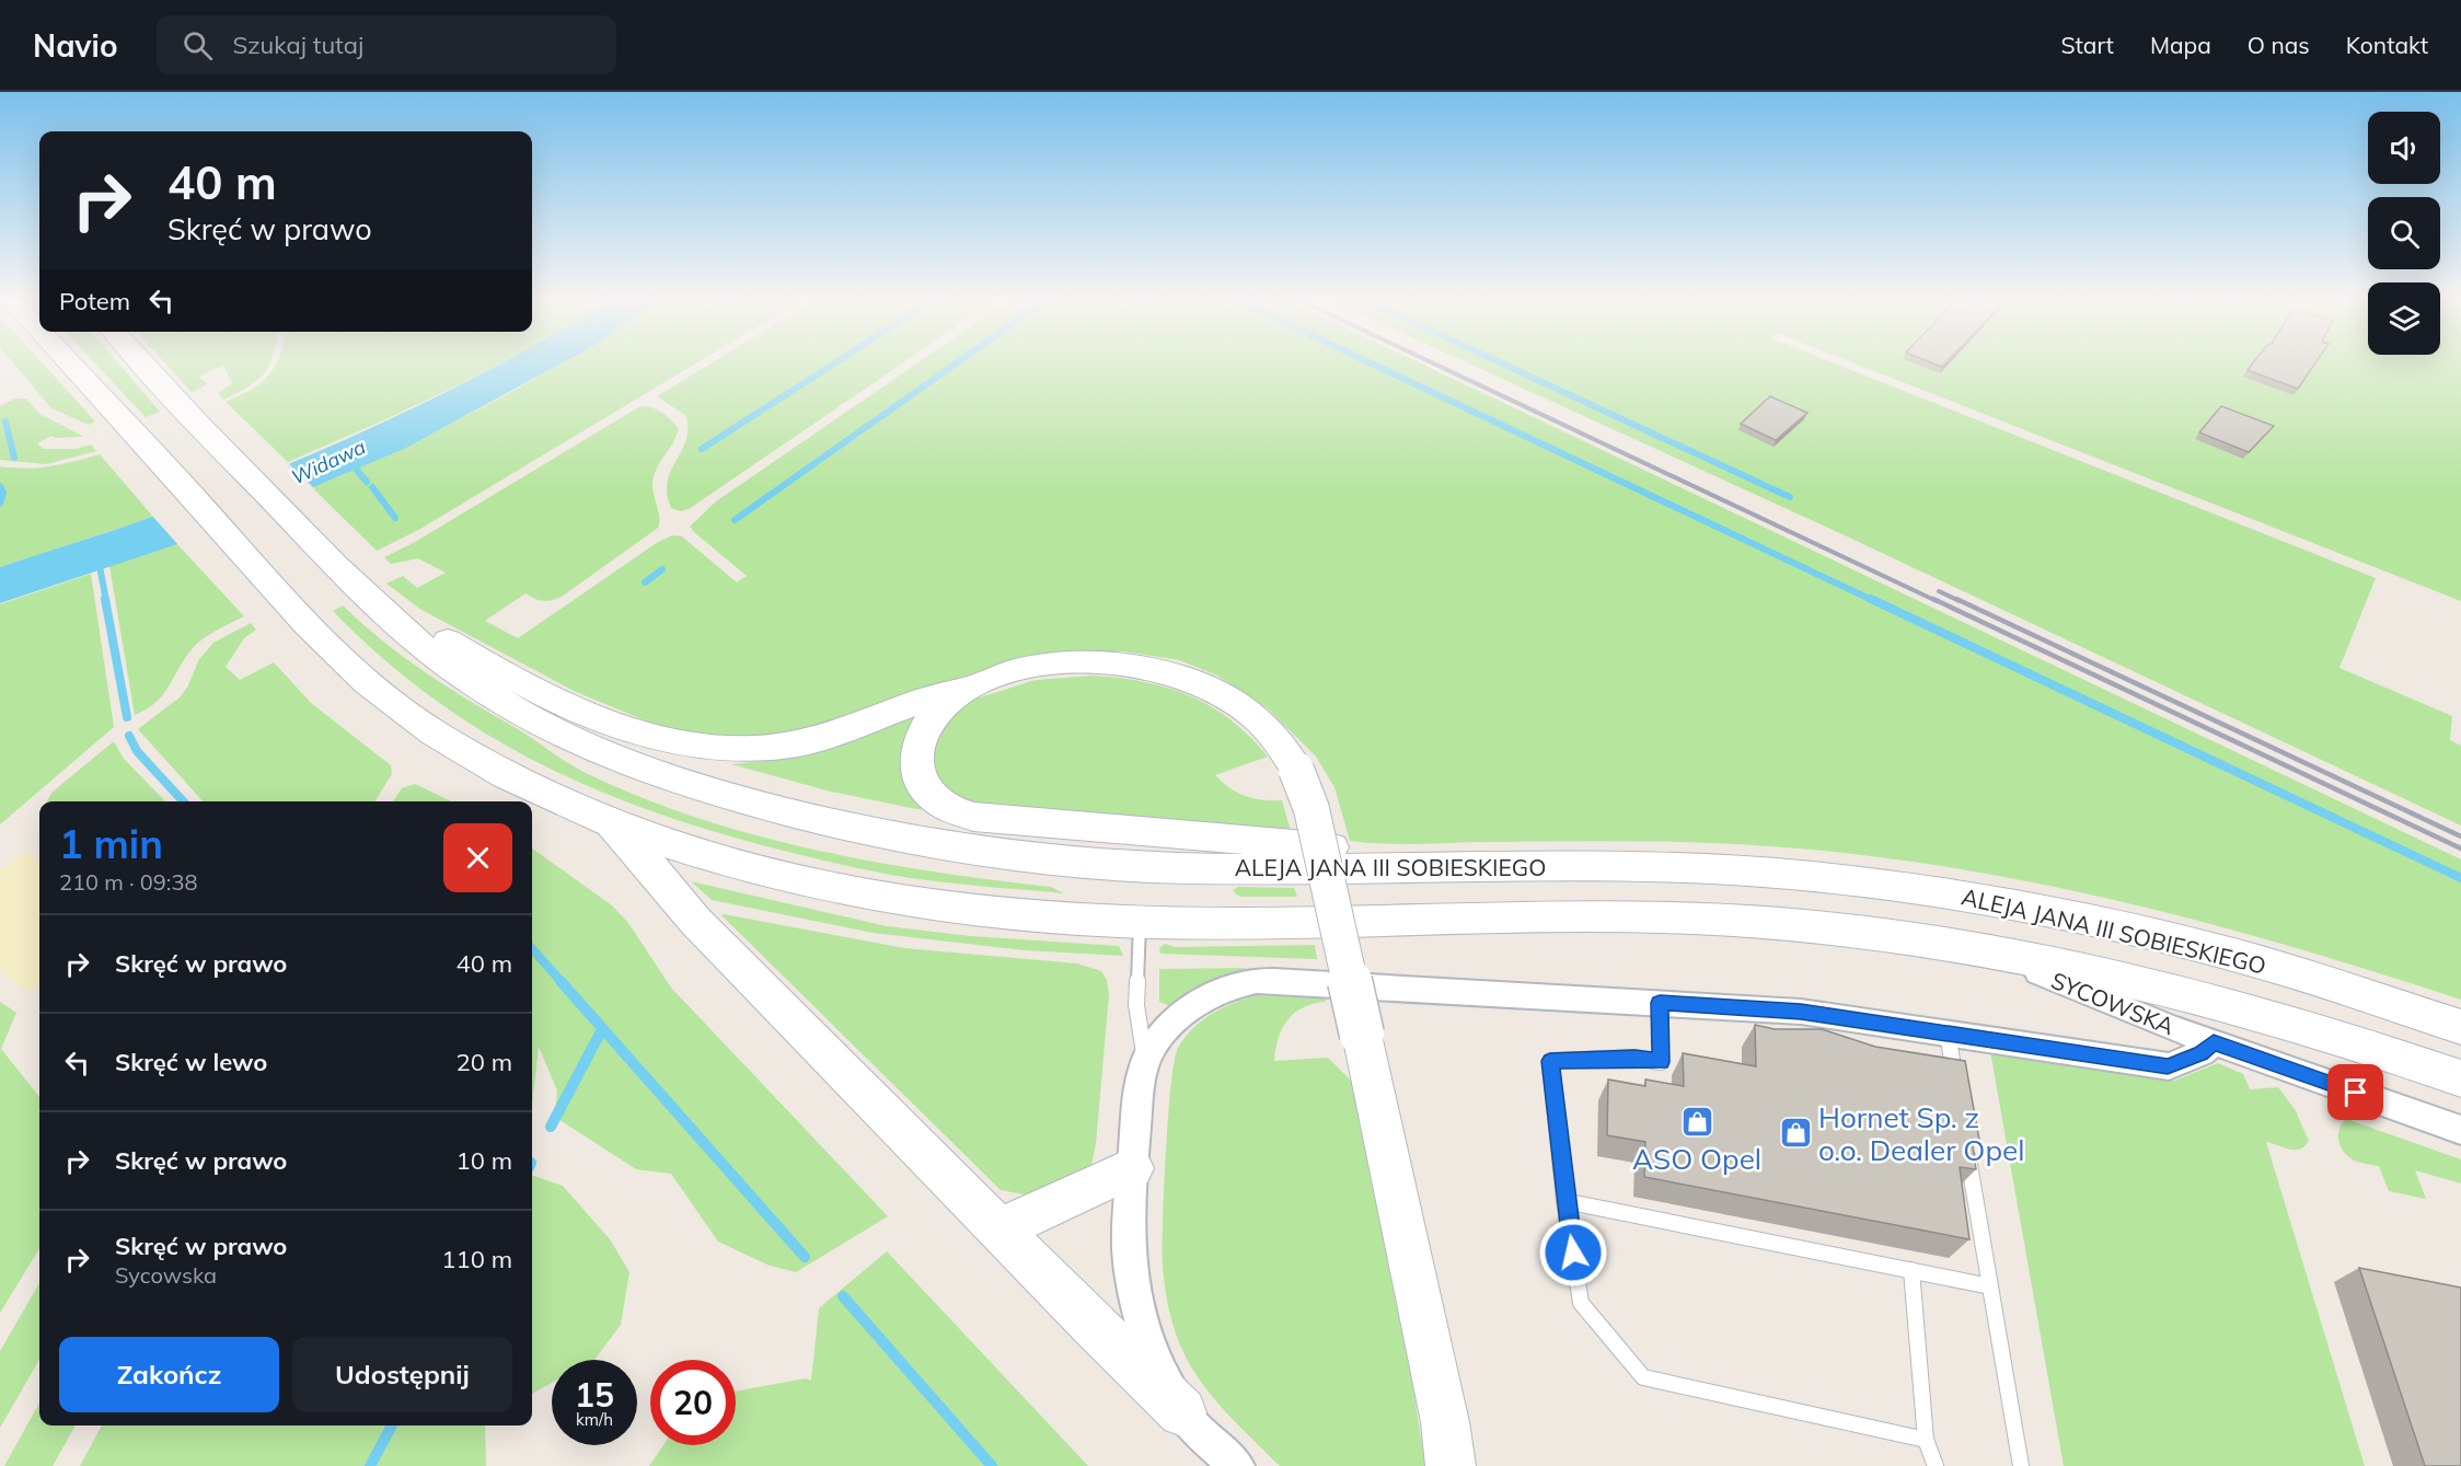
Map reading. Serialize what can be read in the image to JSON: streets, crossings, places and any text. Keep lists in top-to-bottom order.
{
  "streets": {
    "main road": ["ALEJA JANA III SOBIESKIEGO"],
    "street": ["SYCOWSKA"]
  },
  "crossings": [
    ["ALEJA JANA III SOBIESKIEGO", "SYCOWSKA"]
  ],
  "water": ["Widawa"],
  "places": {
    "shop": ["ASO Opel", "Hornet Sp. z o.o. Dealer Opel"]
  },
  "page": {
    "header": "Navio",
    "search": "Szukaj tutaj",
    "nav": [
      "Start",
      "Mapa",
      "O nas",
      "Kontakt"
    ],
    "turn": ["40 m", "Skręć w prawo"],
    "then": "Potem",
    "heading": ["1 min", "210 m · 09:38"],
    "list": [
      {
        "name": "Skręć w prawo",
        "value": "40 m"
      },
      {
        "name": "Skręć w lewo",
        "value": "20 m"
      },
      {
        "name": "Skręć w prawo",
        "value": "10 m"
      },
      {
        "name": "Skręć w prawo",
        "note": "Sycowska",
        "value": "110 m"
      }
    ],
    "buttons": ["Zakończ", "Udostępnij"],
    "speed": "15 km/h",
    "limit": "20"
  }
}
